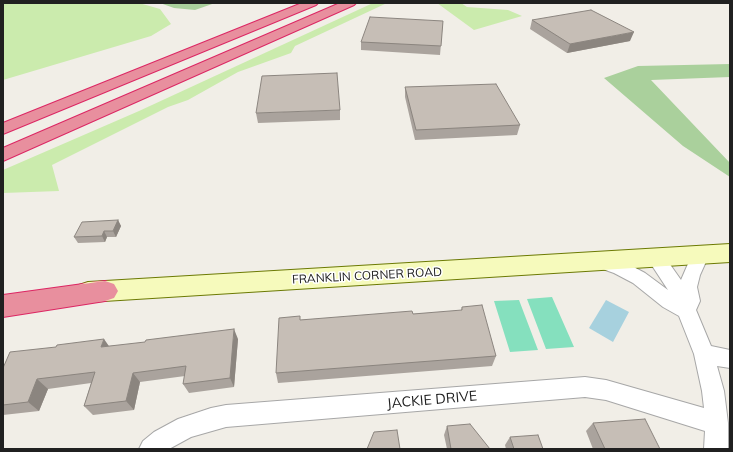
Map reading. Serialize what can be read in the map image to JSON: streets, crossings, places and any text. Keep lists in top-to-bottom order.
{
  "streets": {
    "main road": ["FRANKLIN CORNER ROAD"],
    "street": ["JACKIE DRIVE"]
  }
}
